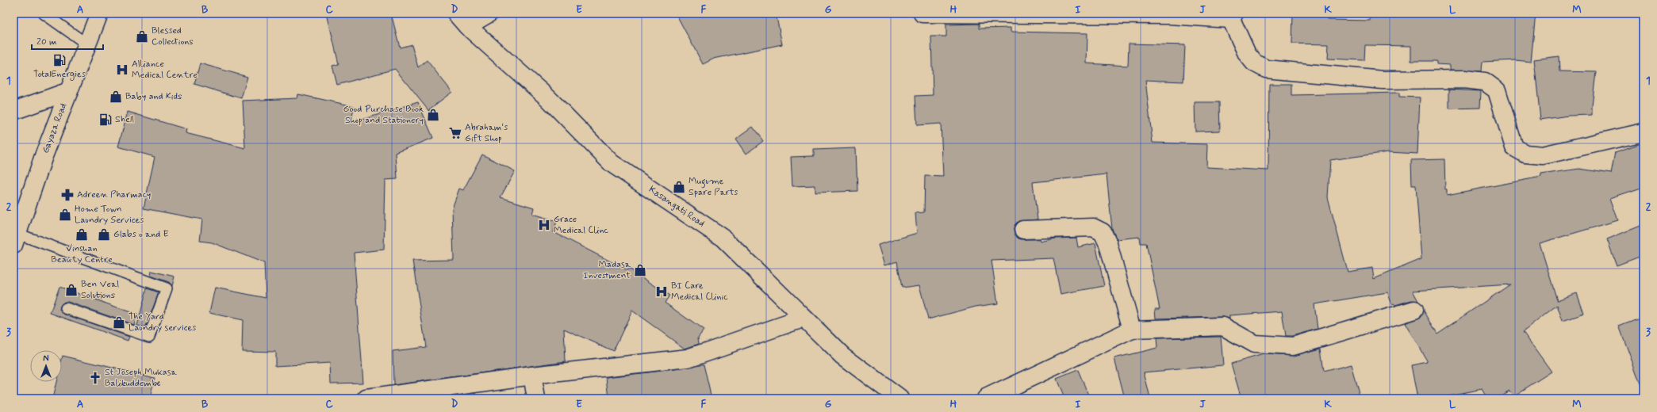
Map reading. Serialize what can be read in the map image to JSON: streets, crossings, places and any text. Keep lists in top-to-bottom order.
{
  "streets": {
    "street": ["Gayaza Road", "Kasangati Road"]
  },
  "places": {
    "shop": [
      "Blessed Collections",
      "Baby and Kids",
      "Good Purchase Book Shop and Stationery",
      "Mugume Spare Parts",
      "Home Town Laundry Services",
      "Vinshan Beauty Centre",
      "Glabs o and E",
      "Madasa Investment",
      "Ben Veal Solutions",
      "The Yard Laundry services"
    ],
    "fuel station": ["TotalEnergies", "Shell"],
    "hospital": ["Alliance Medical Centre", "Grace Medical Clinc", "BI Care Medical Clinic"],
    "supermarket": ["Abraham's Gift Shop"],
    "pharmacy": ["Adreen Pharmacy"],
    "church": ["St Joseph Mukasa Balikuddembe"]
  },
  "scale_bar": "20 m",
  "north": "top",
  "grid": {
    "columns": [
      "A",
      "B",
      "C",
      "D",
      "E",
      "F",
      "G",
      "H",
      "I",
      "J",
      "K",
      "L",
      "M"
    ],
    "rows": ["1", "2", "3"]
  }
}
